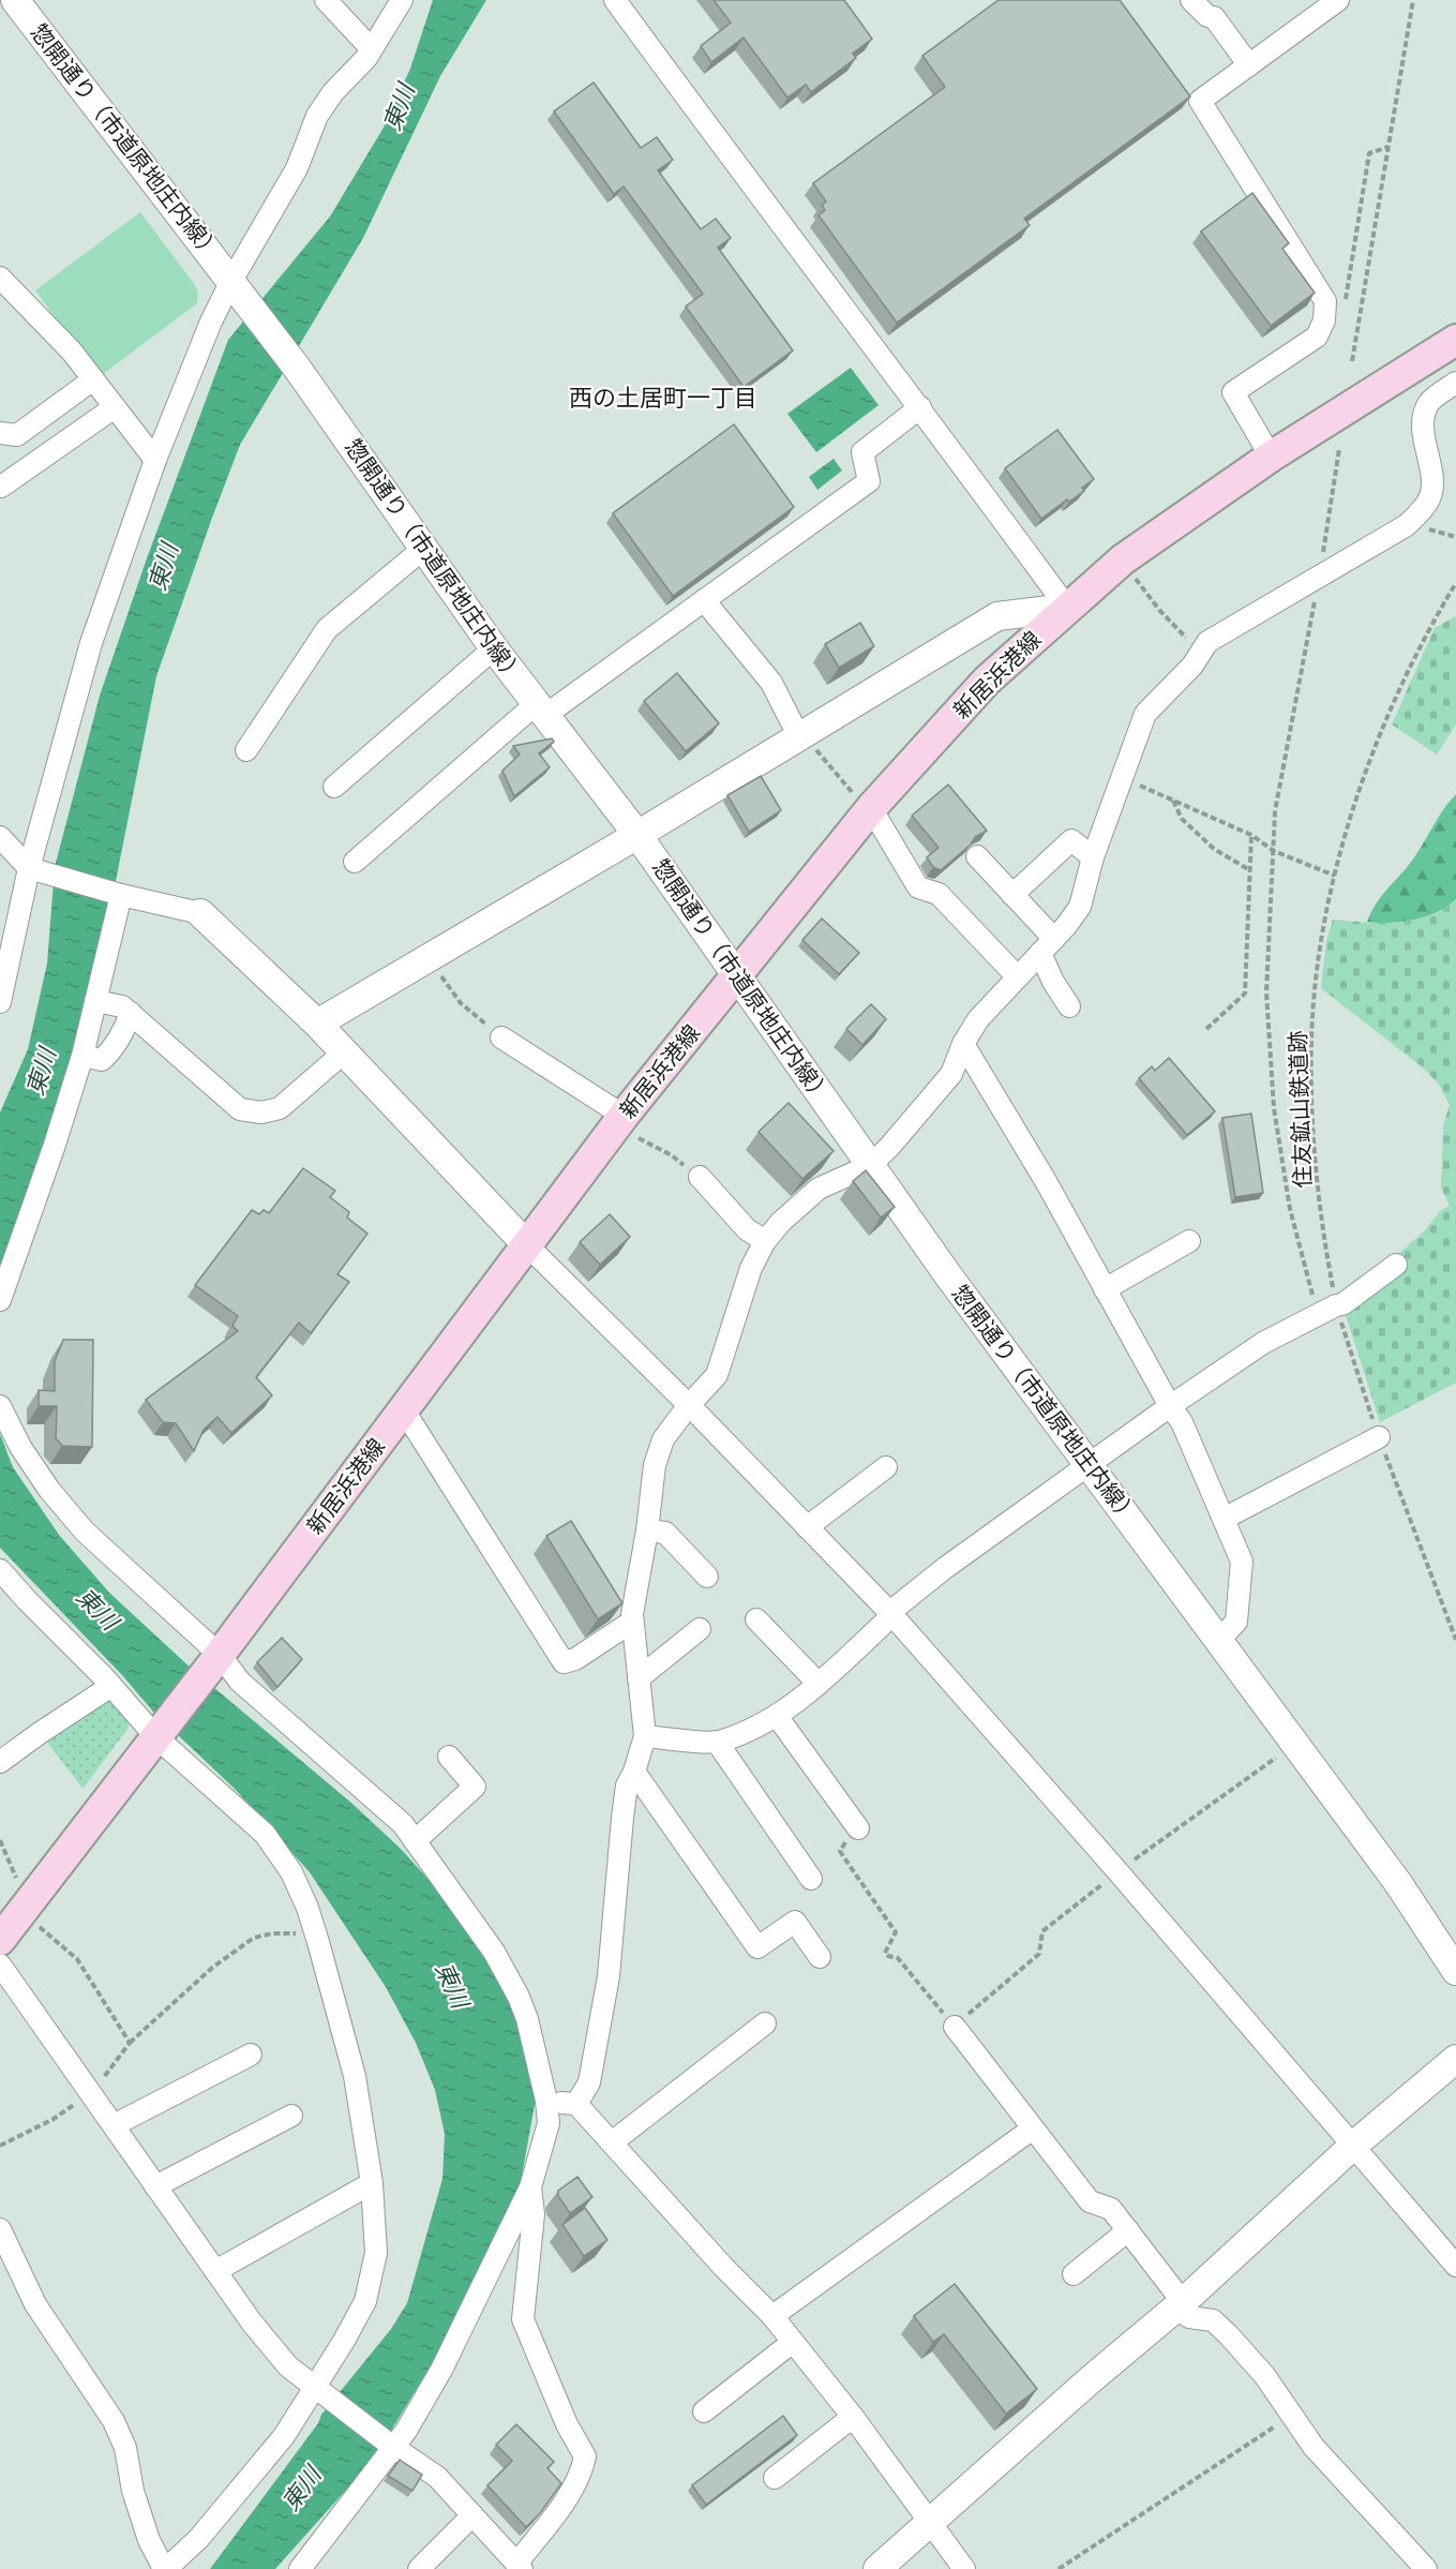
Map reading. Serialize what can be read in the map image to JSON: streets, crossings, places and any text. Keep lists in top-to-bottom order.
{
  "streets": {
    "main road": ["新居浜港線"],
    "street": ["惣開通り（市道原地庄内線）"],
    "path": ["住友鉱山鉄道跡"]
  },
  "crossings": [
    ["惣開通り（市道原地庄内線）", "新居浜港線"]
  ],
  "districts": ["西の土居町一丁目"],
  "water": ["東川"]
}
